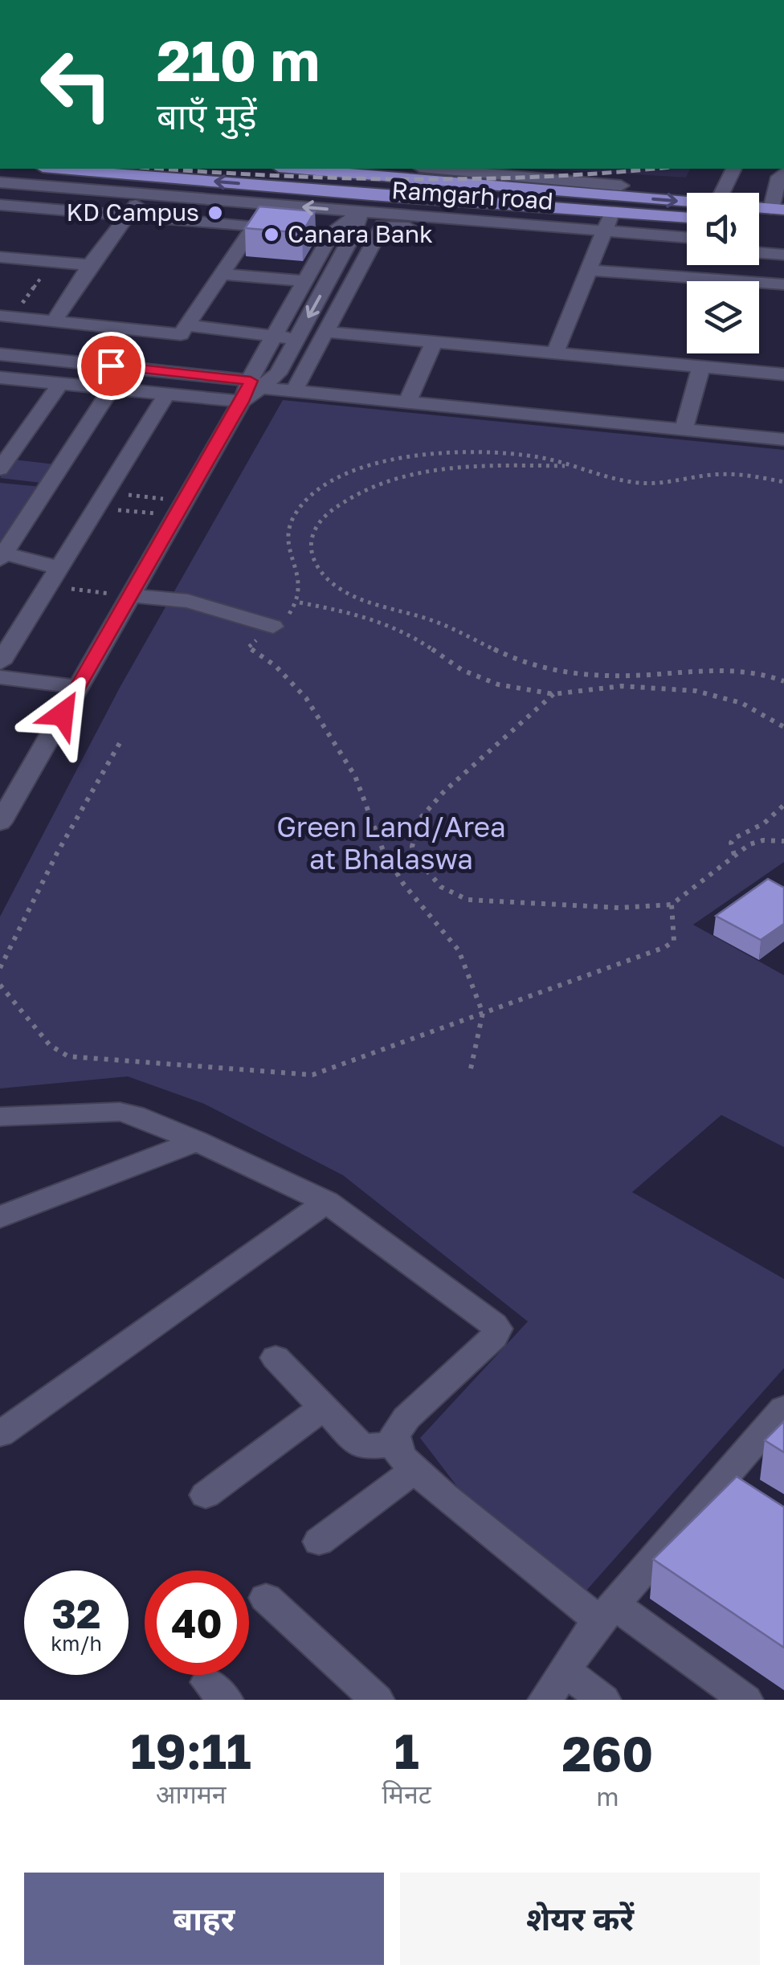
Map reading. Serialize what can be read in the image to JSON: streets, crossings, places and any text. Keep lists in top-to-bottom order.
{
  "streets": {
    "street": ["Ramgarh road"]
  },
  "parks": ["Green Land/Area at Bhalaswa"],
  "places": ["KD Campus", "Canara Bank"],
  "page": {
    "turn": ["210 m", "बाएँ मुड़ें"],
    "speed": "32 km/h",
    "limit": "40",
    "eta": [
      "19:11",
      "आगमन",
      "1",
      "मिनट",
      "260",
      "m"
    ],
    "buttons": ["बाहर", "शेयर करें"]
  }
}
